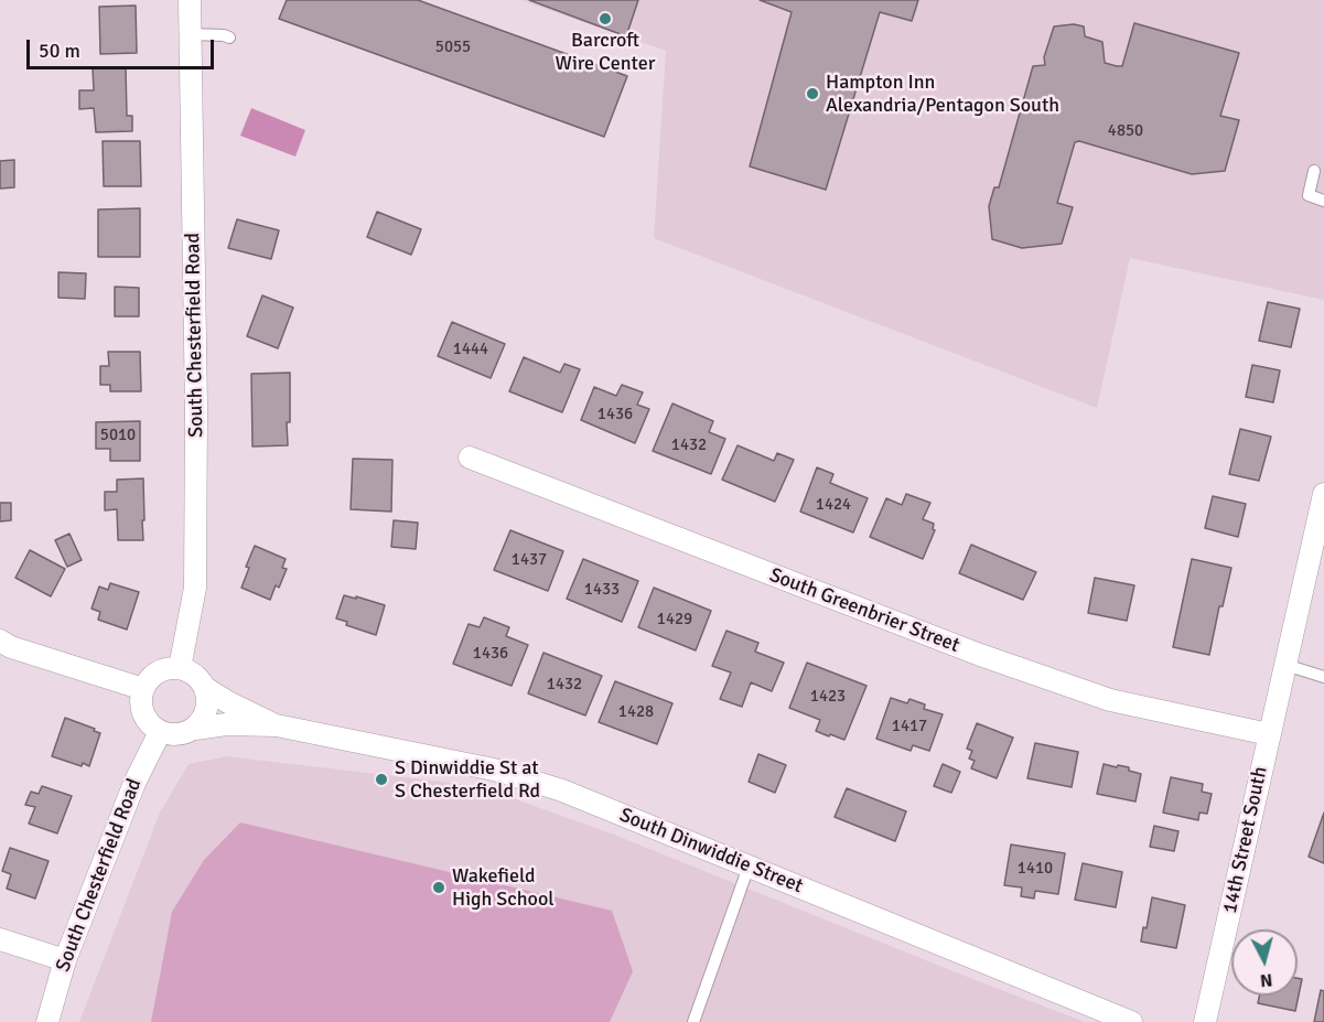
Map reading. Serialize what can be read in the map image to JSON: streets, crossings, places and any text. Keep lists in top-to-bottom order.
{
  "streets": {
    "street": [
      "South Chesterfield Road",
      "South Greenbrier Street",
      "14th Street South",
      "South Dinwiddie Street"
    ]
  },
  "crossings": [
    ["South Chesterfield Road", "South Dinwiddie Street"],
    ["South Greenbrier Street", "14th Street South"]
  ],
  "places": [
    "Barcroft Wire Center",
    "Hampton Inn Alexandria/Pentagon South",
    "S Dinwiddie St at S Chesterfield Rd",
    "Wakefield High School"
  ],
  "house_numbers": [
    "5055",
    "4850",
    "1444",
    "1436",
    "5010",
    "1432",
    "1424",
    "1437",
    "1433",
    "1429",
    "1436",
    "1432",
    "1423",
    "1428",
    "1417",
    "1410"
  ],
  "scale_bar": "50 m",
  "north": "bottom"
}
